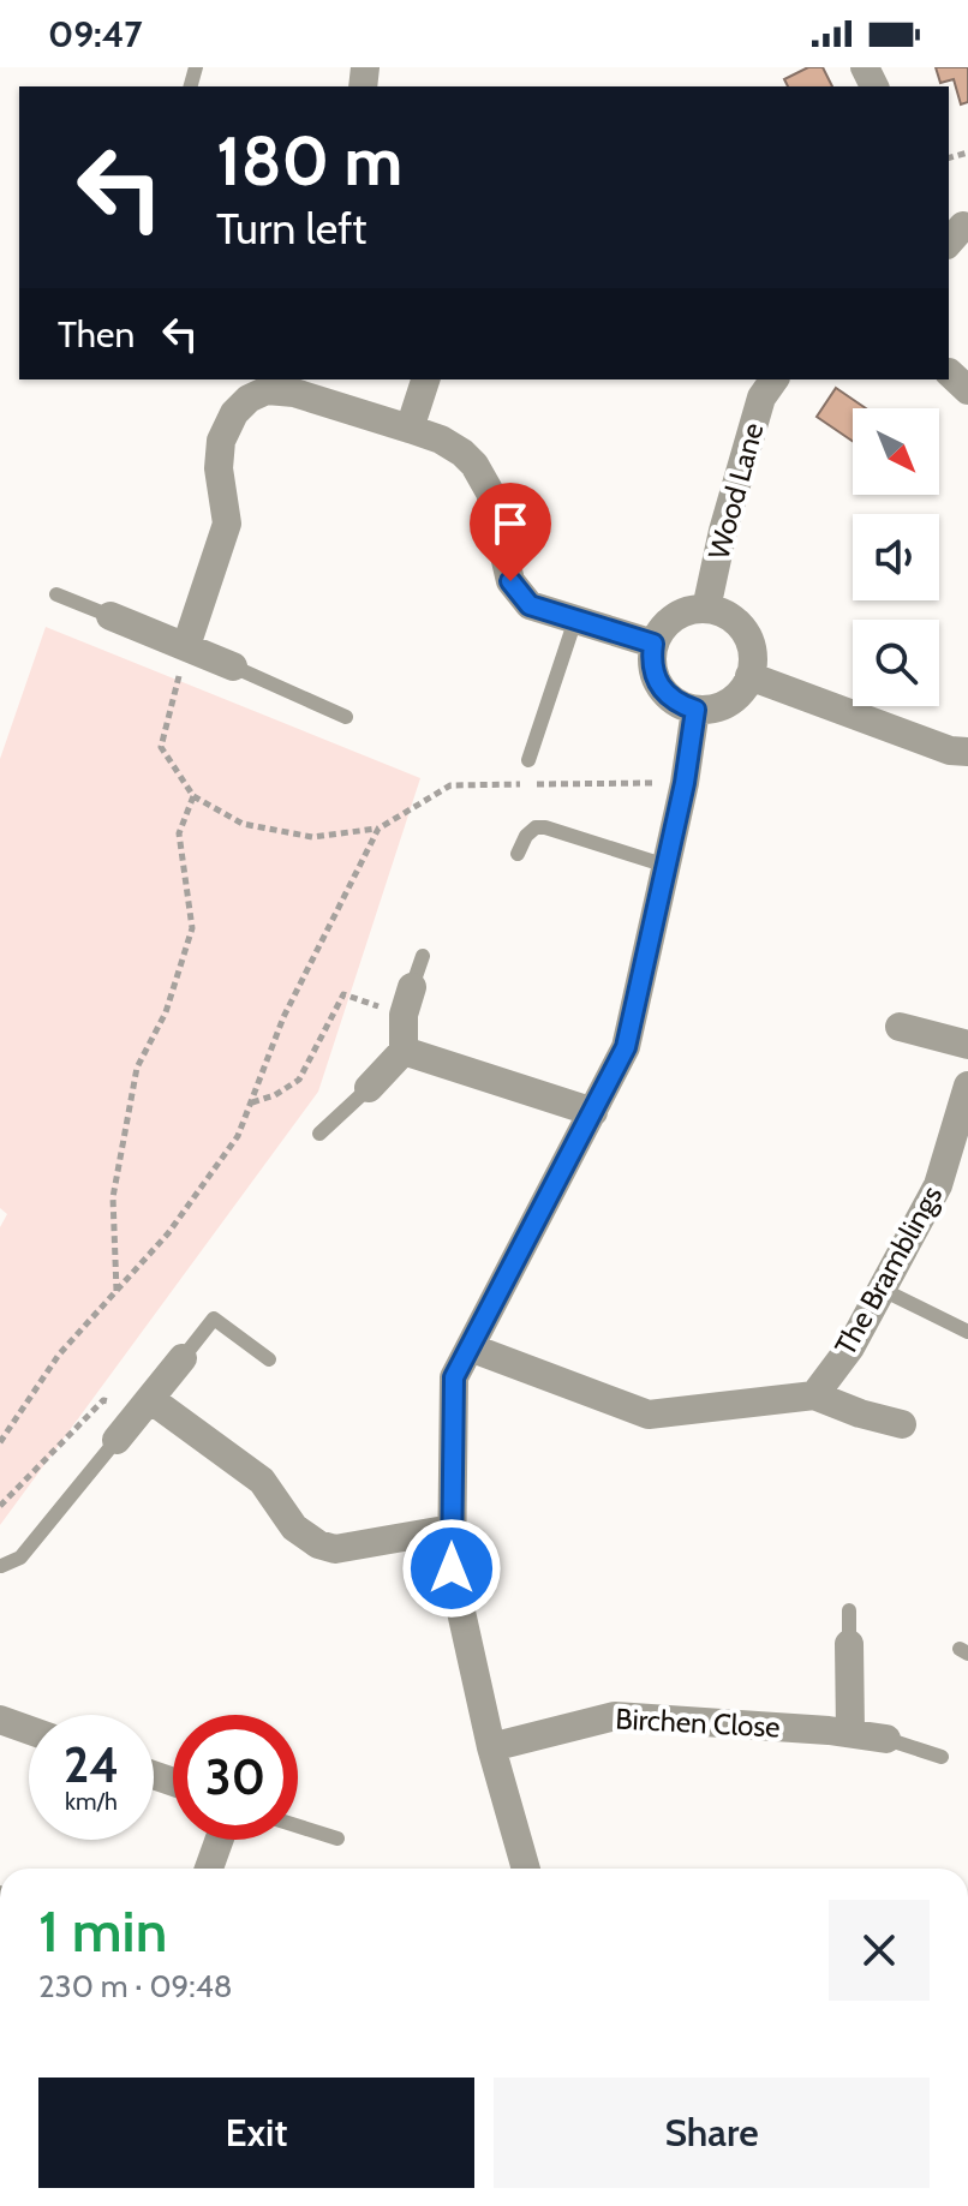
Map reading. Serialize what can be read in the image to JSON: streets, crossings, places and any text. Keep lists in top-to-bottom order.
{
  "streets": {
    "street": ["Wood Lane", "The Bramblings", "Birchen Close"]
  },
  "north": "bottom right",
  "page": {
    "status": "09:47",
    "turn": ["180 m", "Turn left"],
    "then": "Then",
    "speed": "24 km/h",
    "limit": "30",
    "heading": ["1 min", "230 m · 09:48"],
    "buttons": ["Exit", "Share"]
  }
}
